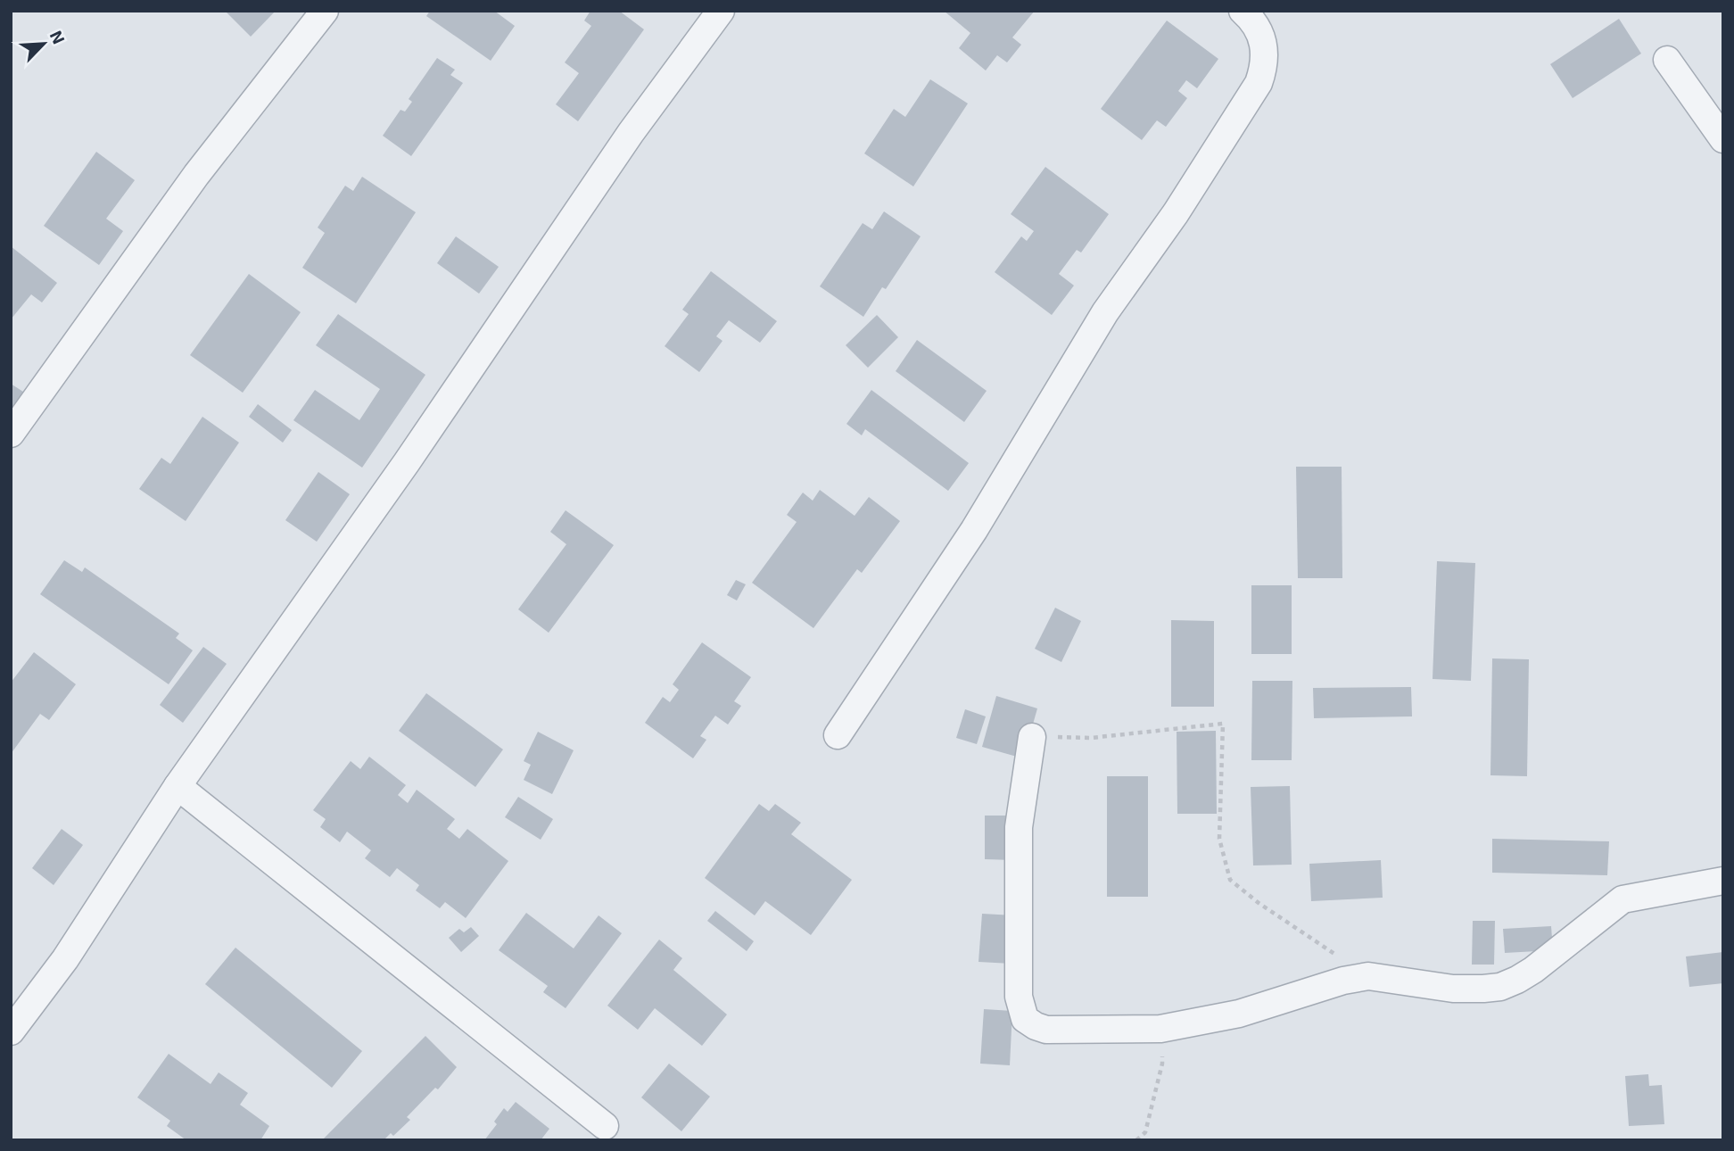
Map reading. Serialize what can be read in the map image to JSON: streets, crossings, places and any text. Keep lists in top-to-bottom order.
{
  "north": "top right"
}
